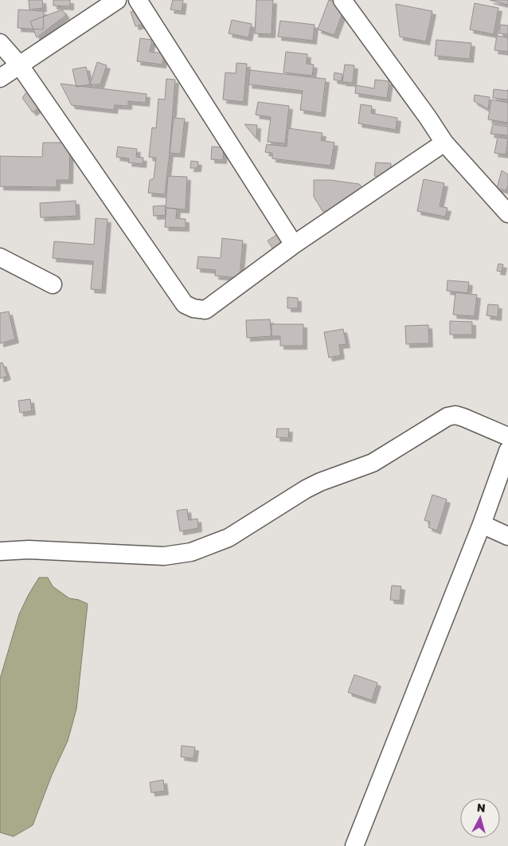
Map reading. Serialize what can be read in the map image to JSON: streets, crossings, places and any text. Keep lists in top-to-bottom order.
{
  "north": "top"
}
